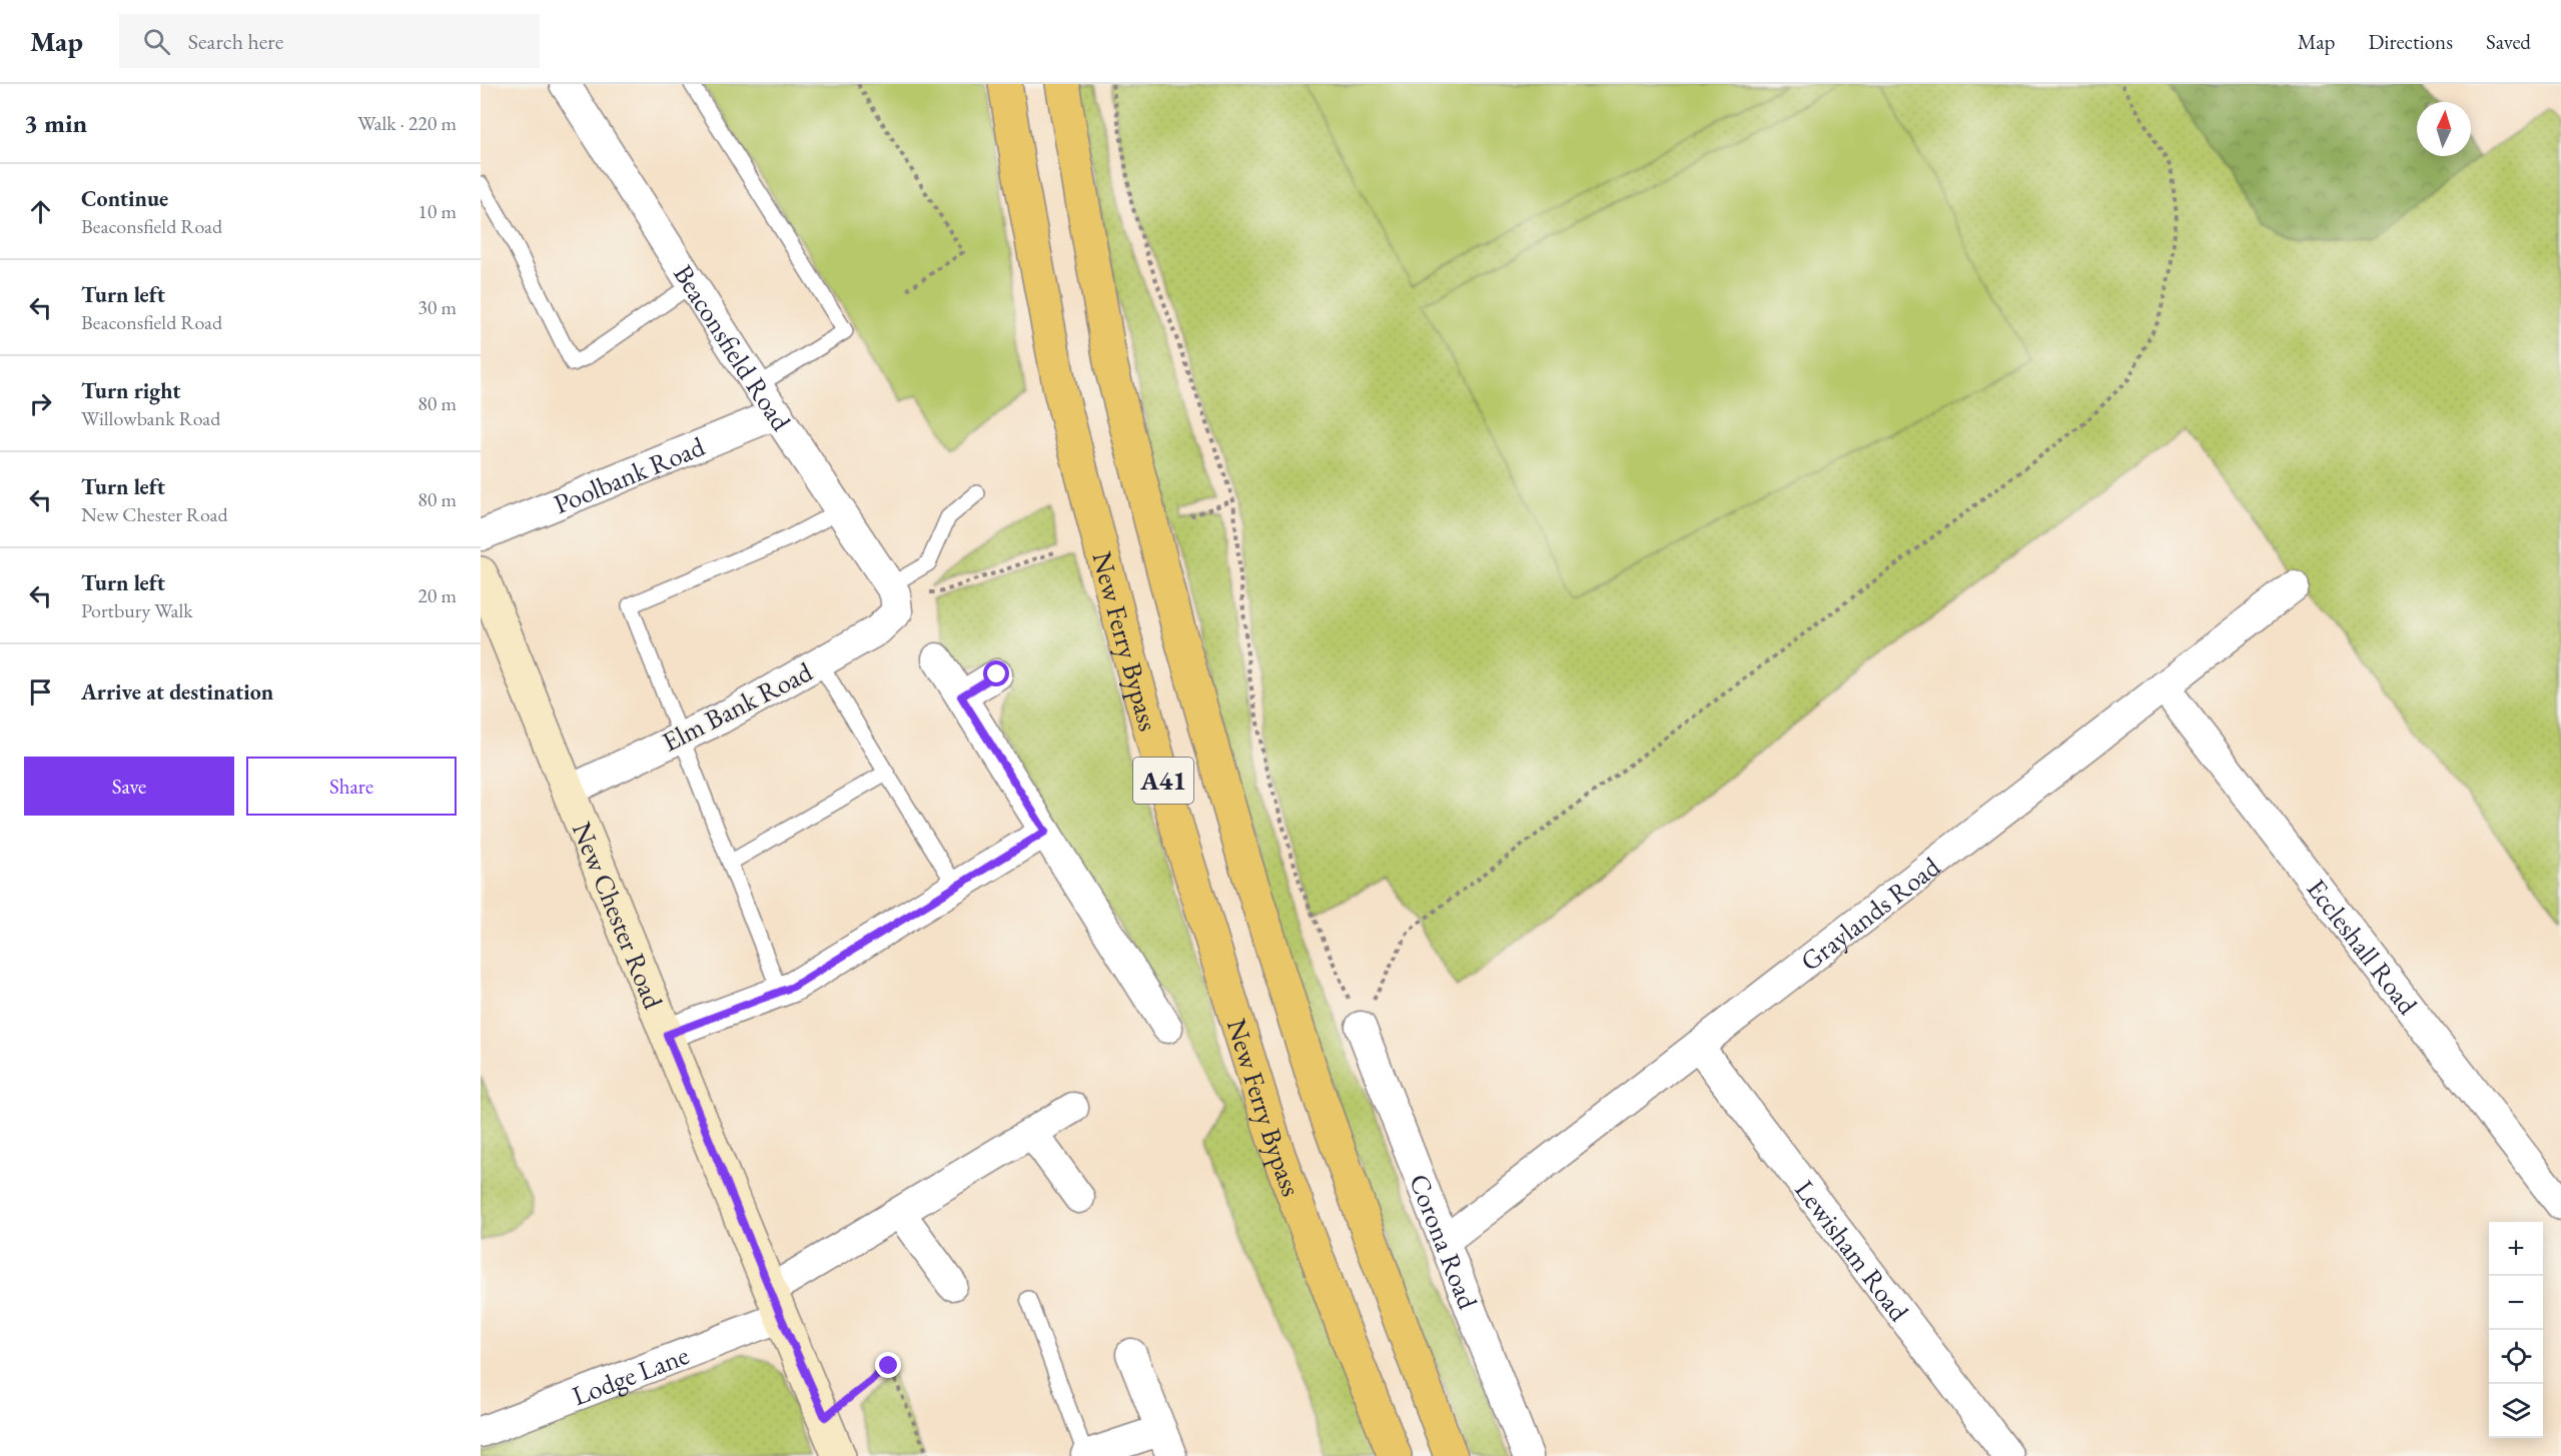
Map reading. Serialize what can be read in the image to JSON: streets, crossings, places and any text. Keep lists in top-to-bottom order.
{
  "streets": {
    "highway": ["New Ferry Bypass", "A41"],
    "main road": ["New Chester Road"],
    "street": [
      "Beaconsfield Road",
      "Poolbank Road",
      "Elm Bank Road",
      "Graylands Road",
      "Eccleshall Road",
      "Corona Road",
      "Lewisham Road",
      "Lodge Lane"
    ]
  },
  "crossings": [
    ["Beaconsfield Road", "Poolbank Road"],
    ["Beaconsfield Road", "Elm Bank Road"],
    ["Elm Bank Road", "New Chester Road"],
    ["Graylands Road", "Eccleshall Road"],
    ["Graylands Road", "Corona Road"],
    ["Graylands Road", "Lewisham Road"],
    ["New Chester Road", "Lodge Lane"]
  ],
  "north": "top",
  "page": {
    "header": "Map",
    "search": "Search here",
    "nav": ["Map", "Directions", "Saved"],
    "heading": ["3 min", "Walk · 220 m"],
    "list": [
      ["Continue", "Beaconsfield Road", "10 m"],
      ["Turn left", "Beaconsfield Road", "30 m"],
      ["Turn right", "Willowbank Road", "80 m"],
      ["Turn left", "New Chester Road", "80 m"],
      ["Turn left", "Portbury Walk", "20 m"],
      "Arrive at destination"
    ],
    "buttons": ["Save", "Share"],
    "map_buttons": ["+", "−"]
  }
}
